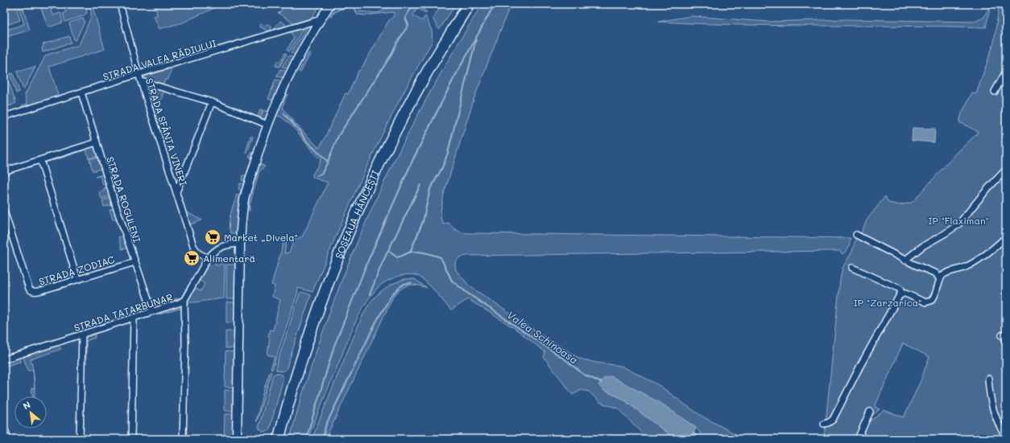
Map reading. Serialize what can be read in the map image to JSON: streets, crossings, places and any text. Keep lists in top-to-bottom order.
{
  "streets": {
    "highway": ["ȘOSEAUA HÂNCEȘTI"],
    "street": [
      "STRADA VALEA RĂDIULUI",
      "STRADA SFÂNTA VINERI",
      "STRADA ROGULENI",
      "STRADA ZODIAC",
      "STRADA TATARBUNAR"
    ]
  },
  "crossings": [
    ["STRADA VALEA RĂDIULUI", "STRADA SFÂNTA VINERI"],
    ["STRADA VALEA RĂDIULUI", "STRADA ROGULENI"],
    ["STRADA SFÂNTA VINERI", "STRADA TATARBUNAR"],
    ["STRADA ROGULENI", "STRADA ZODIAC"],
    ["STRADA ROGULENI", "STRADA TATARBUNAR"]
  ],
  "water": ["Valea Schinoasa"],
  "parks": ["IP \"Flaximan\"", "IP \"Zarzarica\""],
  "places": {
    "supermarket": ["Market „Divela\"", "Alimentară"]
  },
  "north": "top left"
}
